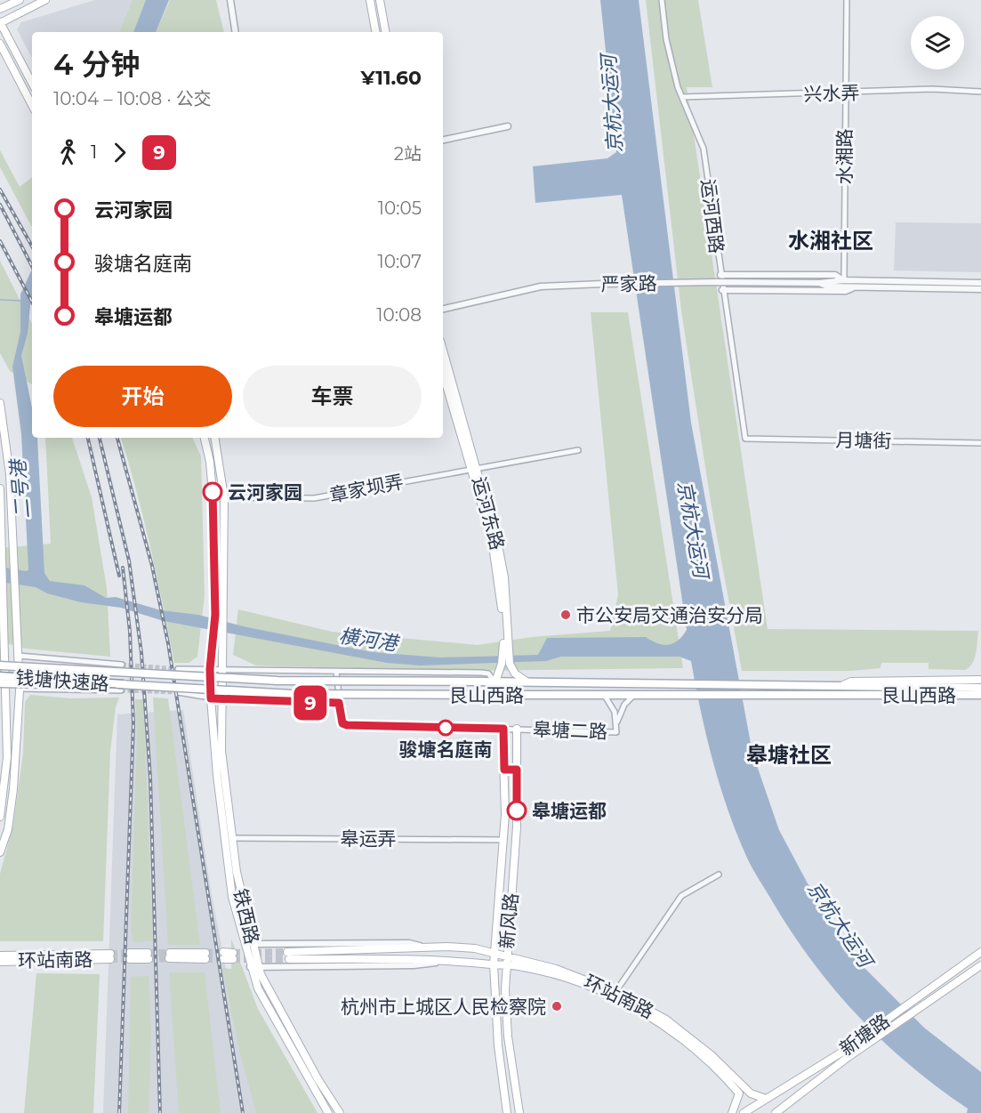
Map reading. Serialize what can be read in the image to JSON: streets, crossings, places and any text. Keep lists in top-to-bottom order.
{
  "streets": {
    "main road": [
      "运河东路",
      "钱塘快速路",
      "艮山西路",
      "铁西路",
      "新风路",
      "环站南路",
      "新塘路"
    ],
    "street": [
      "兴水弄",
      "水湘路",
      "运河西路",
      "严家路",
      "月塘街",
      "章家坝弄",
      "皋塘二路",
      "皋运弄"
    ]
  },
  "crossings": [
    ["兴水弄", "水湘路"],
    ["兴水弄", "运河西路"],
    ["水湘路", "严家路"],
    ["运河西路", "严家路"],
    ["运河西路", "月塘街"],
    ["章家坝弄", "运河东路"],
    ["章家坝弄", "铁西路"],
    ["运河东路", "艮山西路"],
    ["钱塘快速路", "艮山西路"],
    ["艮山西路", "铁西路"],
    ["皋塘二路", "新风路"],
    ["皋运弄", "铁西路"],
    ["皋运弄", "新风路"],
    ["铁西路", "环站南路"],
    ["新风路", "环站南路"],
    ["环站南路", "新塘路"]
  ],
  "districts": ["水湘社区", "皋塘社区"],
  "water": ["京杭大运河", "二号港", "横河港"],
  "places": [
    "云河家园",
    "市公安局交通治安分局",
    "骏塘名庭南",
    "皋塘运都",
    "杭州市上城区人民检察院"
  ],
  "lines": ["bus line 9"],
  "page": {
    "on_map": "9",
    "heading": ["4 分钟", "10:04 – 10:08 · 公交", "¥11.60"],
    "legs": ["1", "9", "2站"],
    "list": [
      {
        "name": "云河家园",
        "value": "10:05"
      },
      {
        "name": "骏塘名庭南",
        "value": "10:07"
      },
      {
        "name": "皋塘运都",
        "value": "10:08"
      }
    ],
    "buttons": ["开始", "车票"]
  }
}
